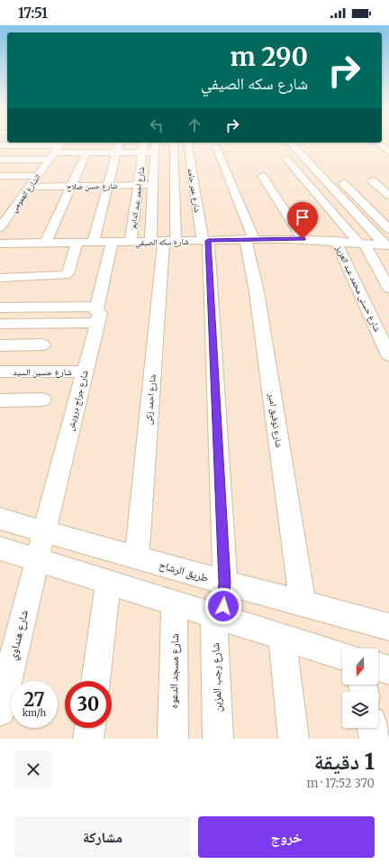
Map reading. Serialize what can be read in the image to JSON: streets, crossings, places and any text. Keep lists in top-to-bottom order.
{
  "streets": {
    "street": [
      "شارع حسن صلاح",
      "شارع عمر حامد",
      "الشارع العمومي",
      "شارع احمد عبد الدايم",
      "شارع سكه الصيفي",
      "شارع حسنى محمد عبد العزيز",
      "شارع حسين السيد",
      "شارع احمد زكى",
      "شارع جراج درويش",
      "شارع توفيق امير",
      "طريق الرشاح",
      "شارع هنداوي",
      "شارع مسجد الدعوه",
      "شارع رجب المزين"
    ]
  },
  "crossings": [
    ["شارع حسن صلاح", "الشارع العمومي"],
    ["شارع حسن صلاح", "شارع احمد عبد الدايم"],
    ["شارع عمر حامد", "شارع سكه الصيفي"],
    ["شارع عمر حامد", "طريق الرشاح"],
    ["شارع عمر حامد", "شارع رجب المزين"],
    ["شارع احمد عبد الدايم", "شارع سكه الصيفي"],
    ["شارع سكه الصيفي", "شارع حسنى محمد عبد العزيز"],
    ["شارع سكه الصيفي", "شارع احمد زكى"],
    ["شارع سكه الصيفي", "شارع جراج درويش"],
    ["شارع سكه الصيفي", "شارع توفيق امير"],
    ["شارع حسين السيد", "شارع جراج درويش"],
    ["شارع احمد زكى", "طريق الرشاح"],
    ["شارع جراج درويش", "طريق الرشاح"],
    ["شارع جراج درويش", "شارع هنداوي"],
    ["شارع توفيق امير", "طريق الرشاح"],
    ["طريق الرشاح", "شارع رجب المزين"]
  ],
  "north": "bottom",
  "page": {
    "status": "17:51",
    "turn": ["290 m", "شارع سكه الصيفي"],
    "speed": "27 km/h",
    "limit": "30",
    "heading": ["1 دقيقة", "370 m · 17:52"],
    "buttons": ["خروج", "مشاركة"]
  }
}
